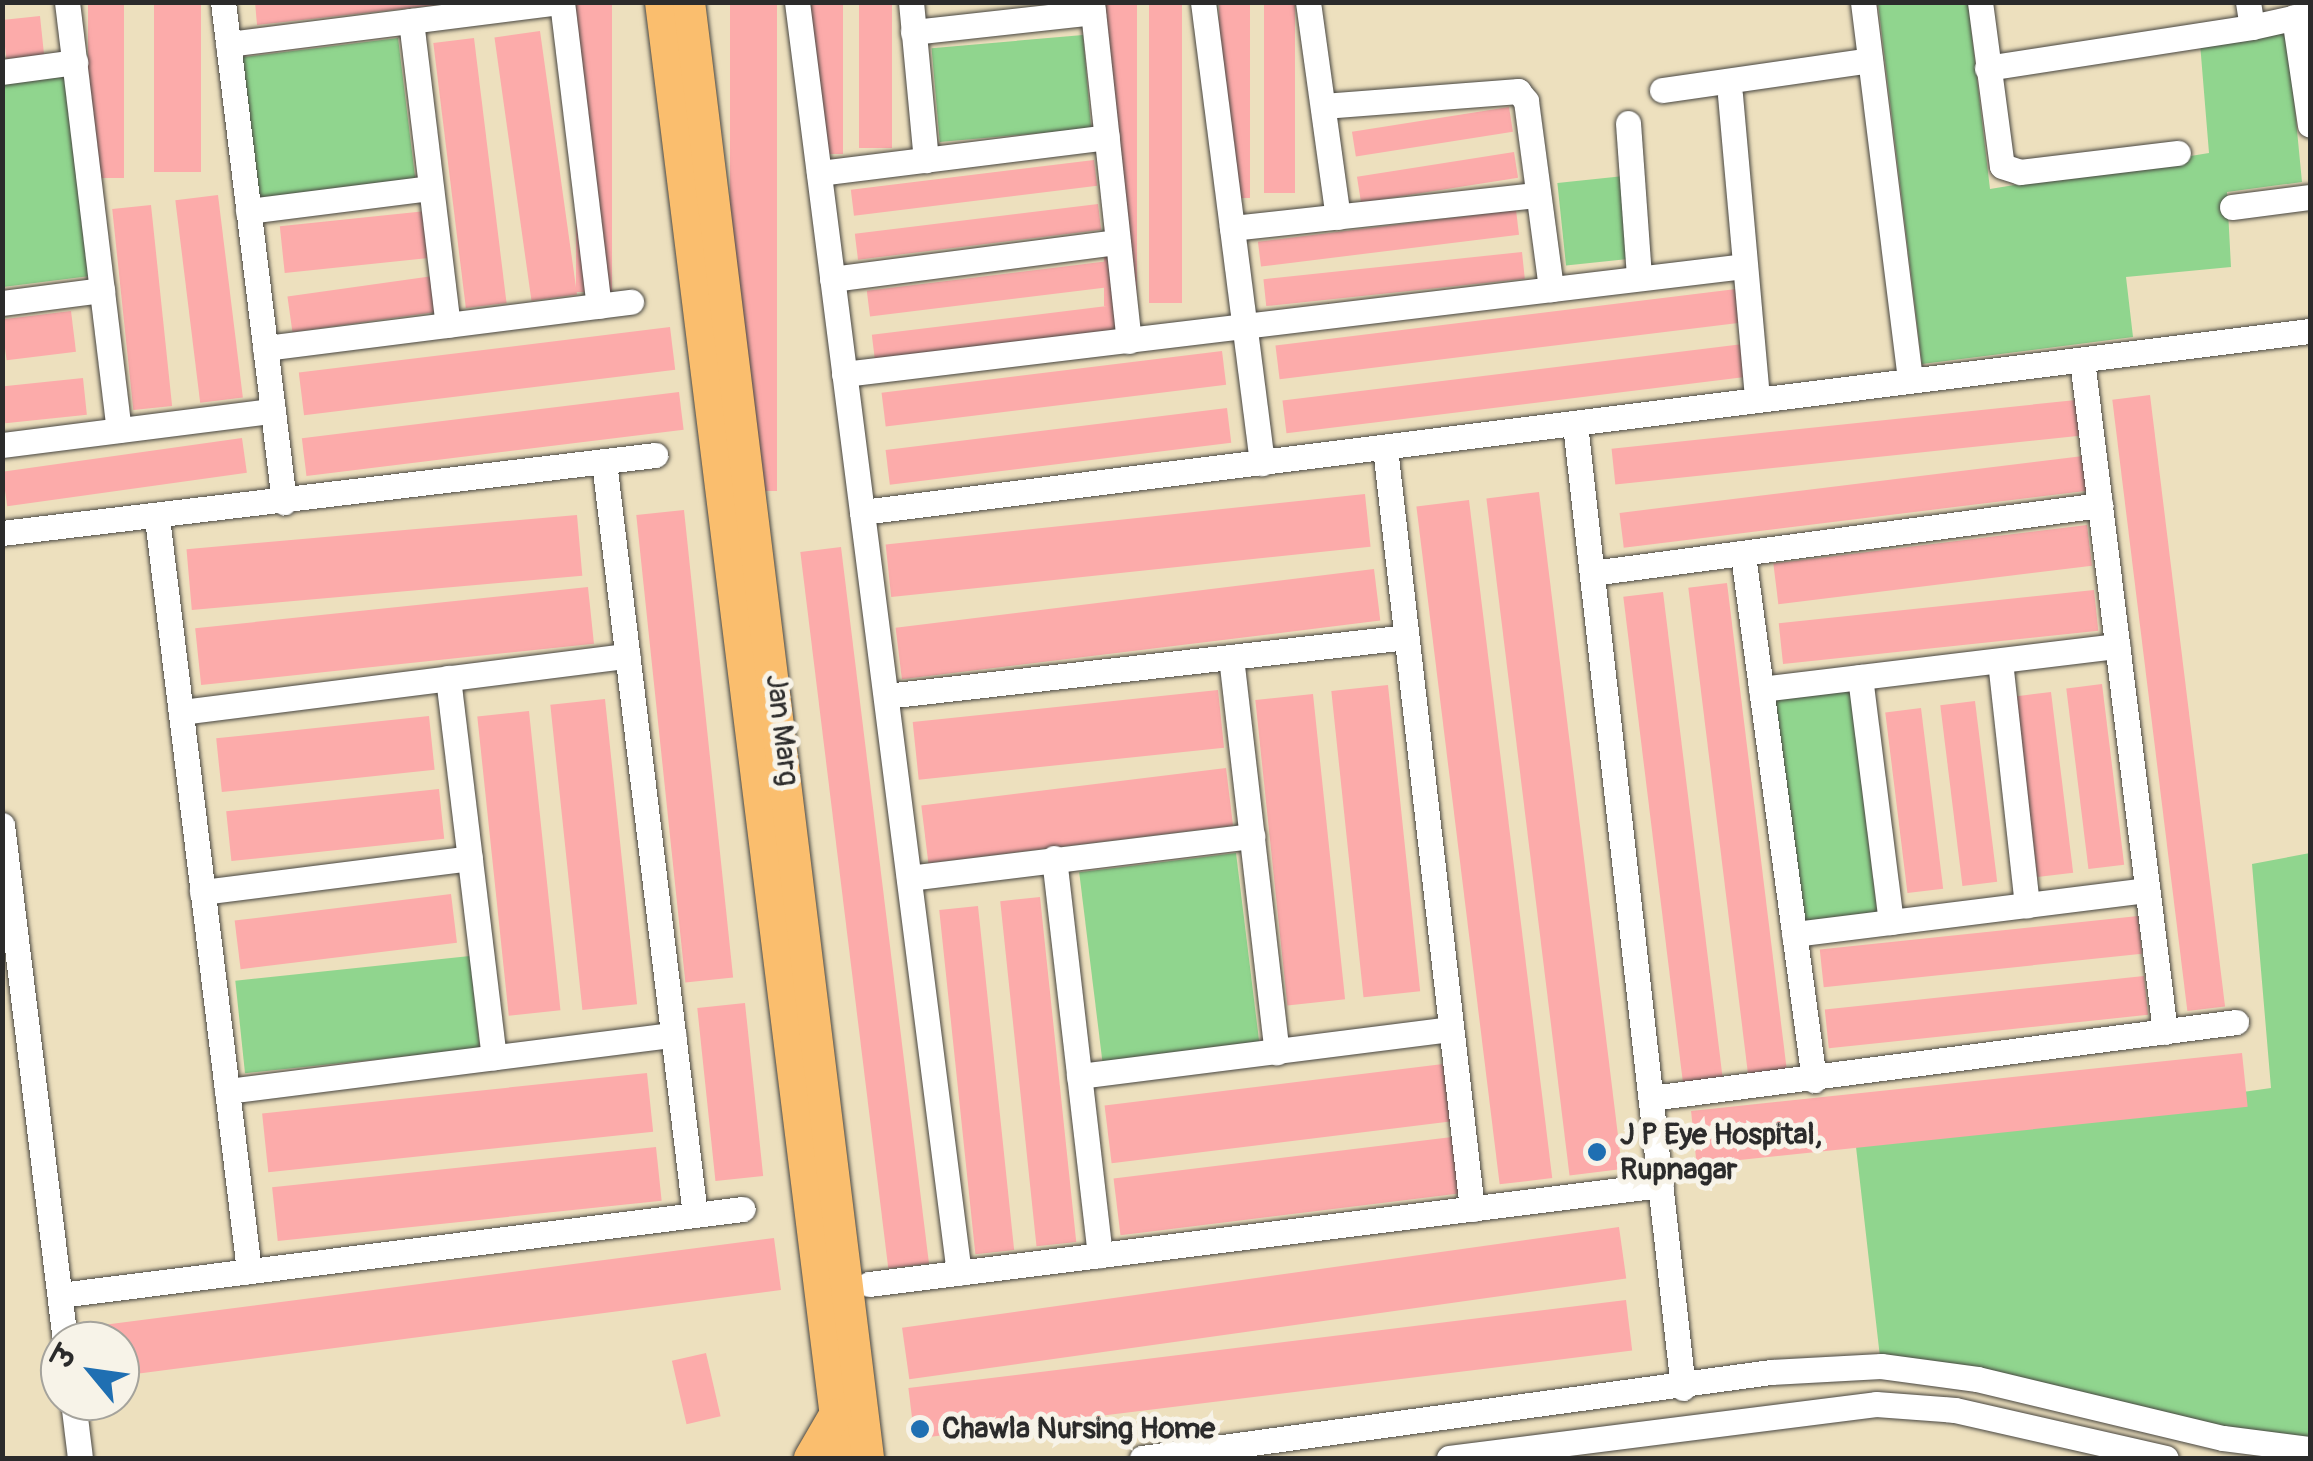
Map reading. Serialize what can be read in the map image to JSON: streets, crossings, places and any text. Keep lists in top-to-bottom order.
{
  "streets": {
    "main road": ["Jan Marg"]
  },
  "places": ["J P Eye Hospital, Rupnagar", "Chawla Nursing Home"],
  "north": "top left"
}
